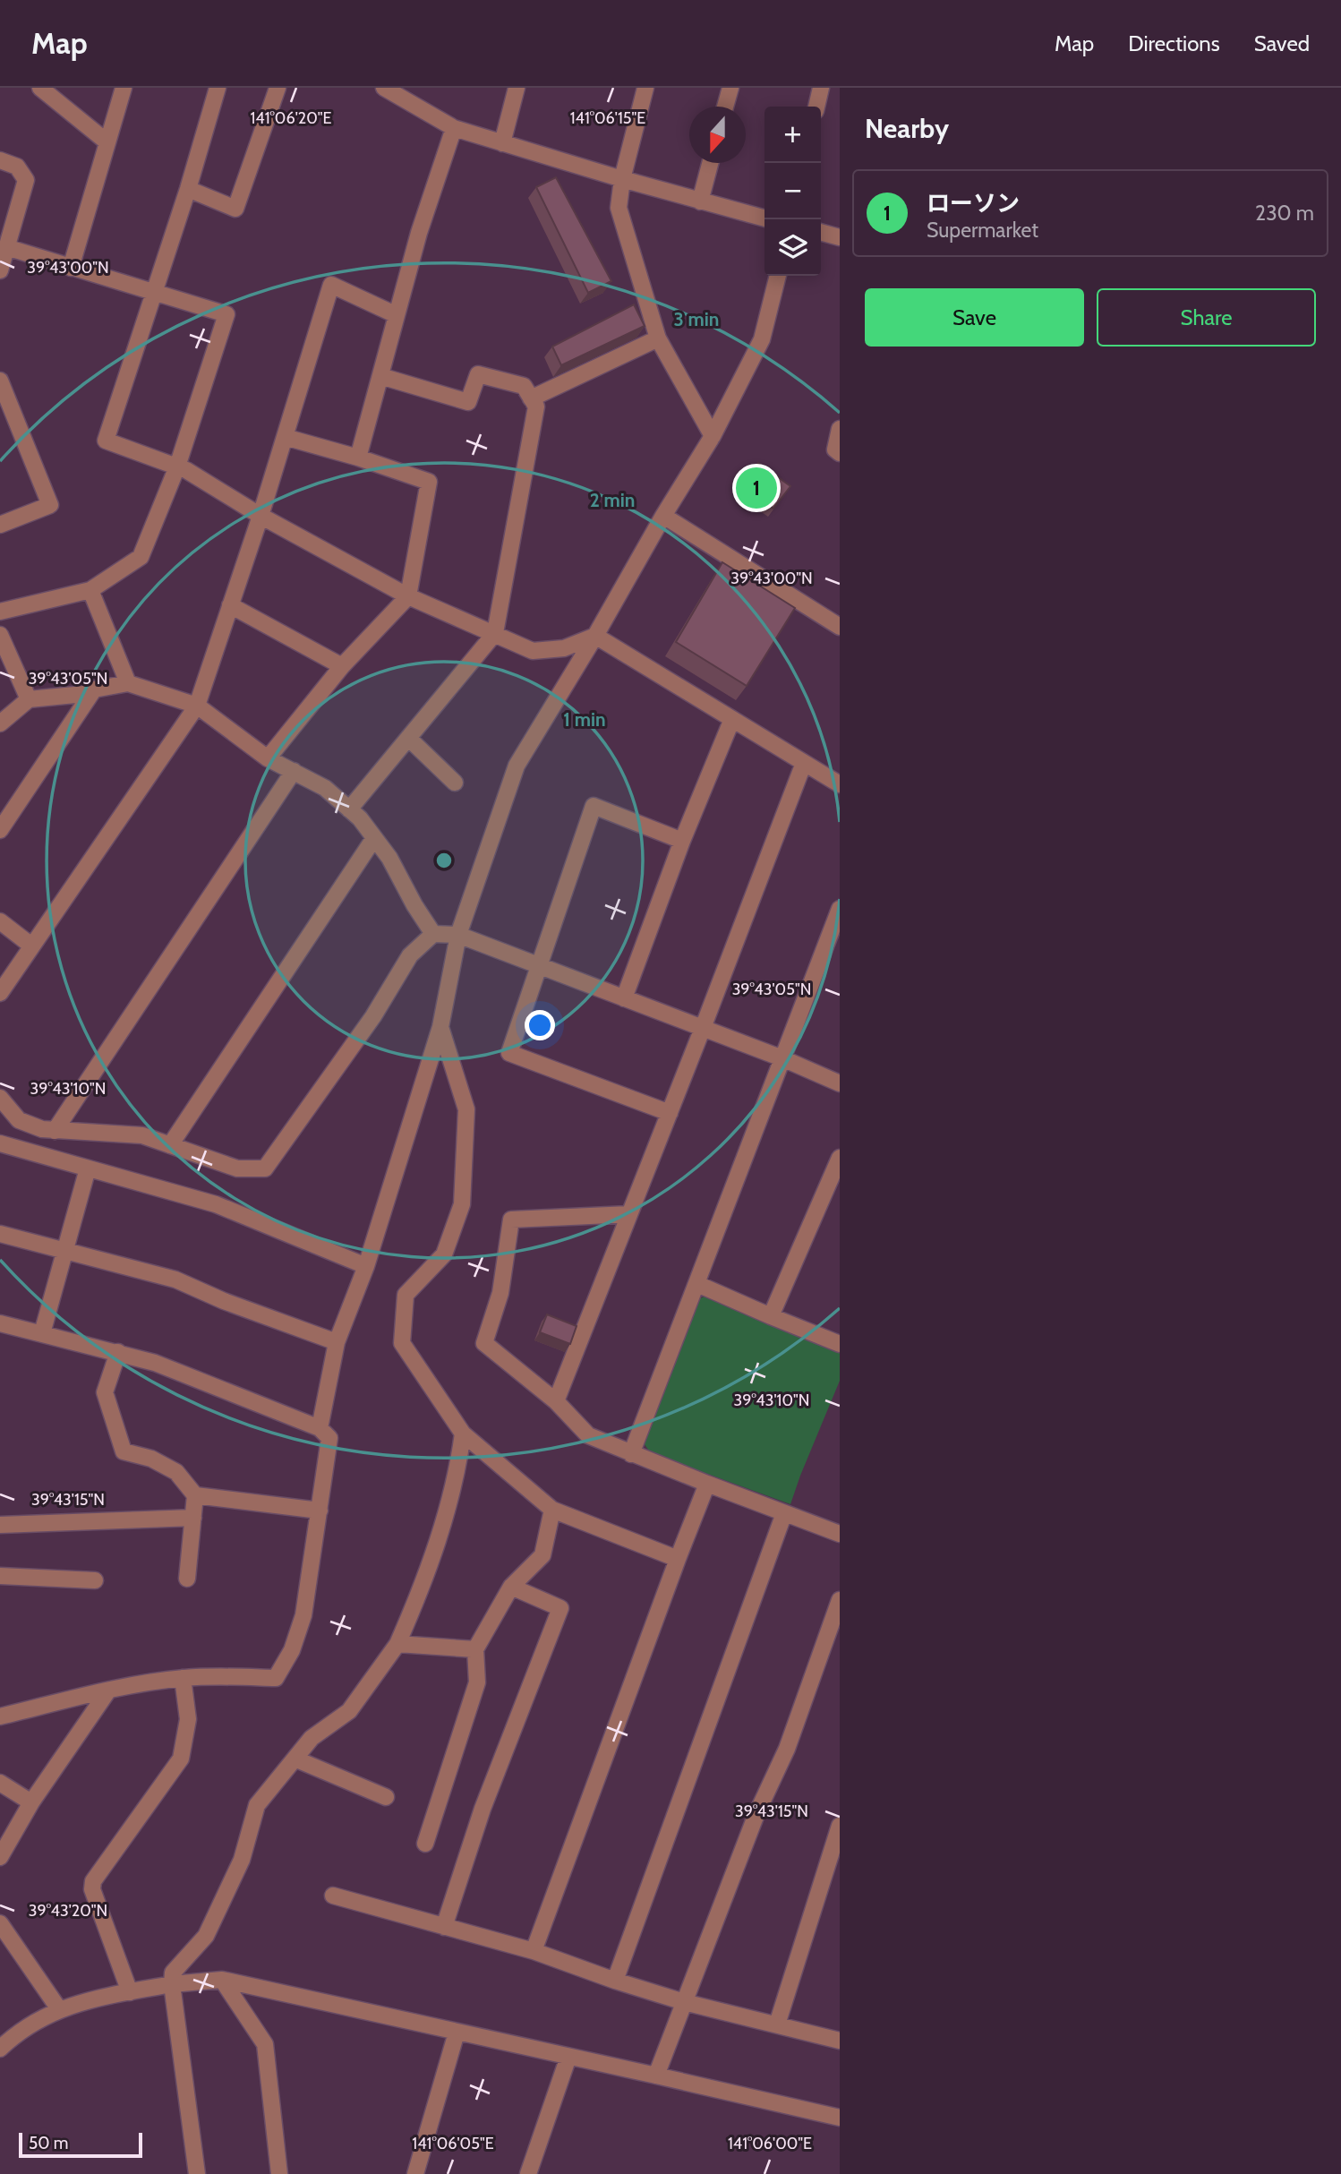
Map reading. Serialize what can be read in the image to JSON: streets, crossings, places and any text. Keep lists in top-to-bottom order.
{
  "scale_bar": "50 m",
  "north": "bottom",
  "page": {
    "header": "Map",
    "nav": ["Map", "Directions", "Saved"],
    "heading": "Nearby",
    "map_buttons": ["+", "−"],
    "list": [
      {
        "mark": "1",
        "name": "ローソン",
        "note": "Supermarket",
        "value": "230 m"
      }
    ],
    "buttons": ["Save", "Share"],
    "pins": "1",
    "scale": "50 m"
  },
  "coordinates": [
    "141°06'15\"E",
    "141°06'20\"E",
    "39°43'00\"N",
    "39°43'05\"N",
    "39°43'10\"N",
    "39°43'15\"N",
    "39°43'20\"N",
    "141°06'05\"E",
    "141°06'00\"E"
  ],
  "rings": ["3 min", "2 min", "1 min"]
}
